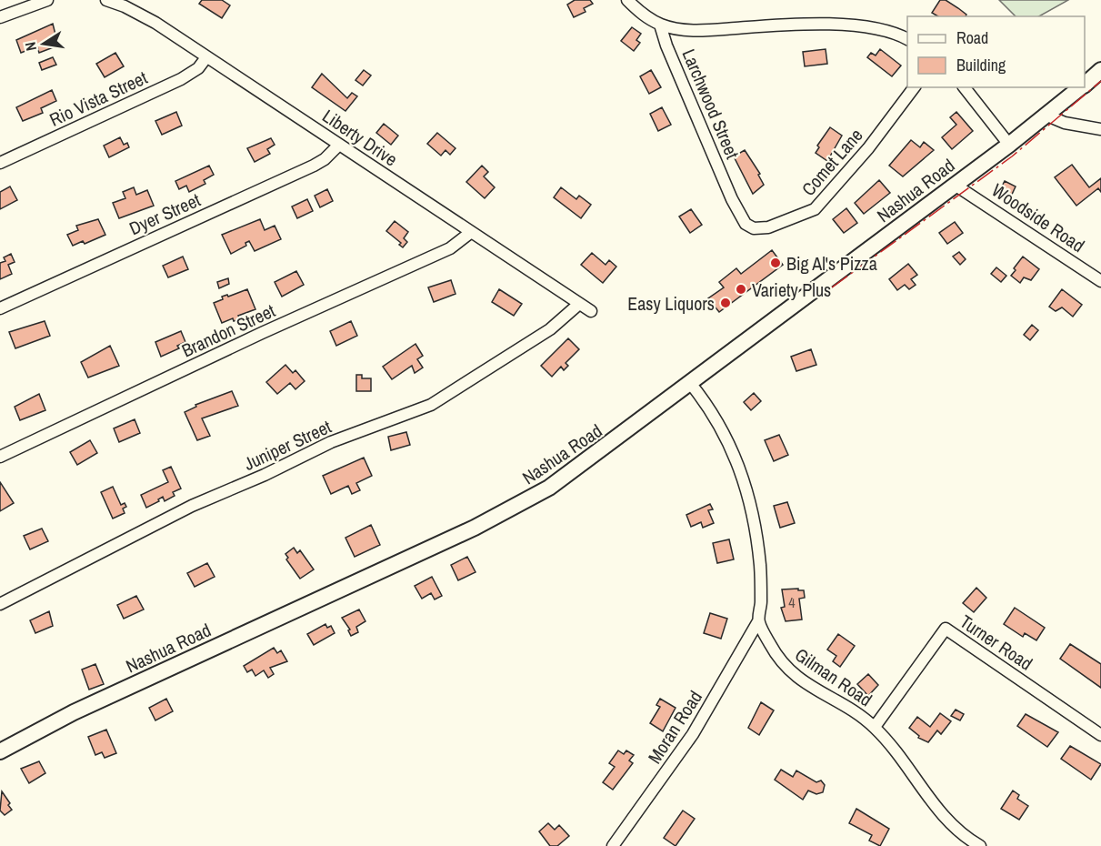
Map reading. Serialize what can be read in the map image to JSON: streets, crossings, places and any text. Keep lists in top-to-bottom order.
{
  "streets": {
    "main road": ["Nashua Road"],
    "street": [
      "Rio Vista Street",
      "Larchwood Street",
      "Liberty Drive",
      "Comet Lane",
      "Dyer Street",
      "Woodside Road",
      "Brandon Street",
      "Juniper Street",
      "Turner Road",
      "Gilman Road",
      "Moran Road"
    ]
  },
  "crossings": [
    ["Rio Vista Street", "Liberty Drive"],
    ["Larchwood Street", "Comet Lane"],
    ["Liberty Drive", "Dyer Street"],
    ["Liberty Drive", "Brandon Street"],
    ["Liberty Drive", "Juniper Street"],
    ["Nashua Road", "Woodside Road"],
    ["Nashua Road", "Gilman Road"],
    ["Turner Road", "Gilman Road"],
    ["Gilman Road", "Moran Road"]
  ],
  "places": ["Big Al's Pizza", "Variety Plus", "Easy Liquors"],
  "house_numbers": ["4"],
  "legend": ["Road", "Building"],
  "north": "left"
}
